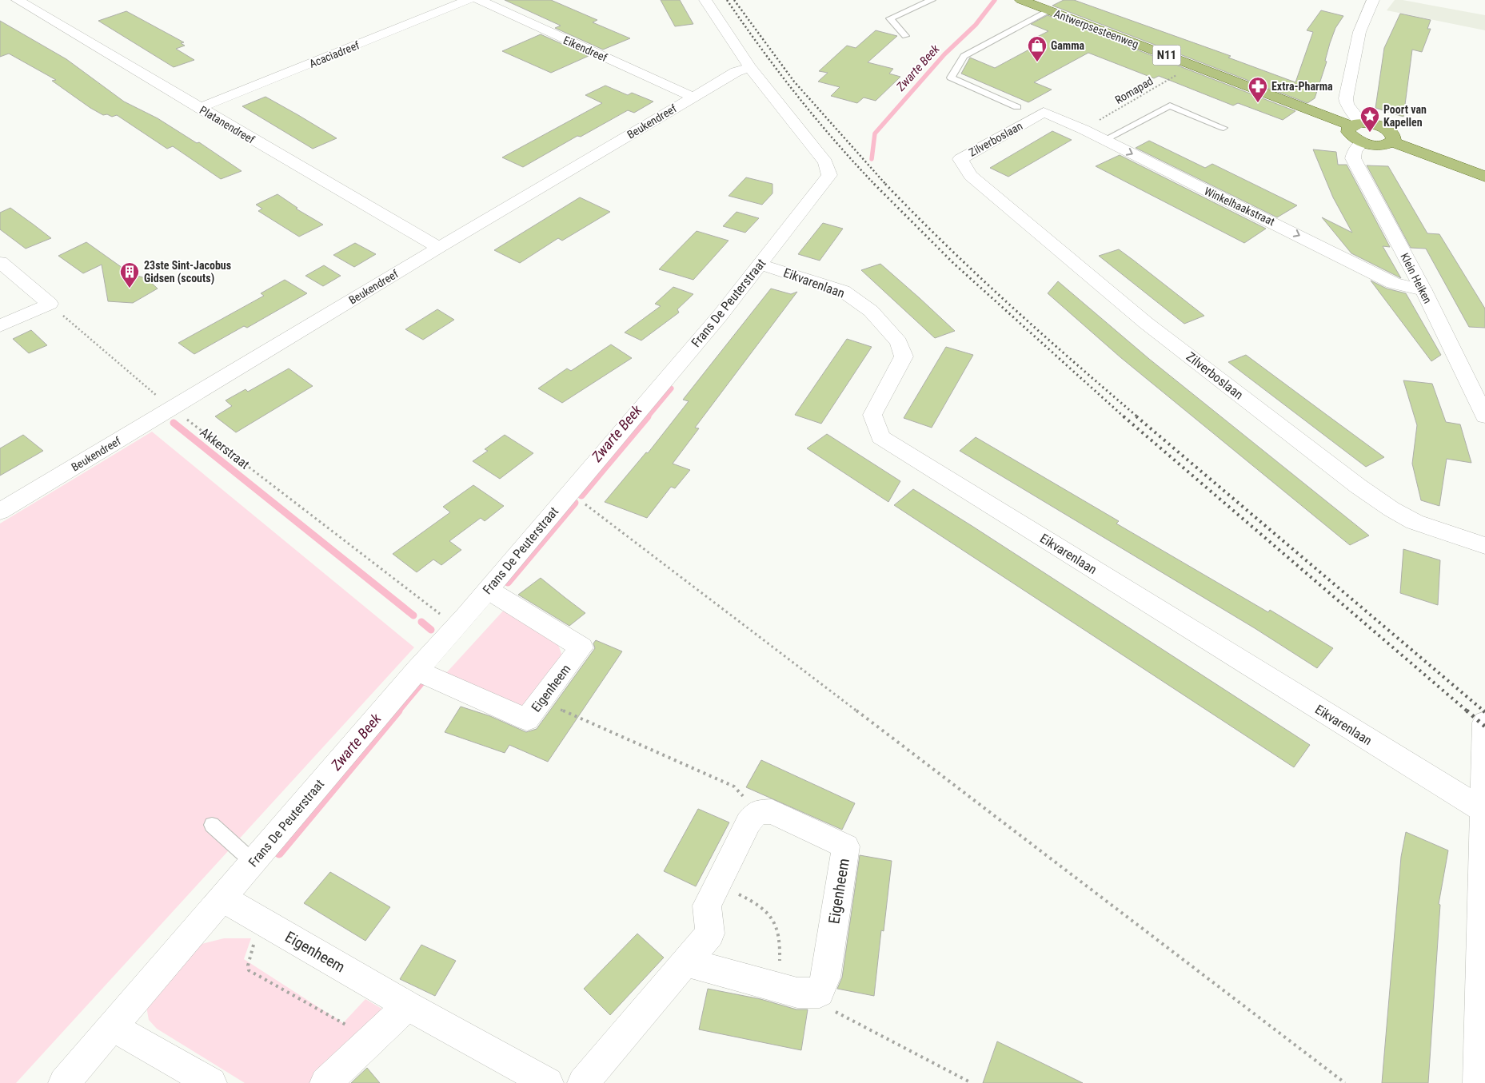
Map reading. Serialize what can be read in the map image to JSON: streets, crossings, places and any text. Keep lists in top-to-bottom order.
{
  "streets": {
    "main road": ["Antwerpsesteenweg", "N11"],
    "street": [
      "Eikendreef",
      "Acaciadreef",
      "Beukendreef",
      "Platanendreef",
      "Zilverboslaan",
      "Winkelhaakstraat",
      "Klein Heiken",
      "Eikvarenlaan",
      "Frans De Peuterstraat",
      "Eigenheem"
    ],
    "path": ["Romapad", "Akkerstraat"]
  },
  "crossings": [
    ["Antwerpsesteenweg", "N11"],
    ["Antwerpsesteenweg", "Romapad"],
    ["Eikendreef", "Beukendreef"],
    ["Acaciadreef", "Platanendreef"],
    ["Romapad", "Winkelhaakstraat"],
    ["Beukendreef", "Platanendreef"],
    ["Beukendreef", "Frans De Peuterstraat"],
    ["Beukendreef", "Akkerstraat"],
    ["Zilverboslaan", "Winkelhaakstraat"],
    ["Winkelhaakstraat", "Klein Heiken"],
    ["Eikvarenlaan", "Frans De Peuterstraat"],
    ["Frans De Peuterstraat", "Akkerstraat"],
    ["Frans De Peuterstraat", "Eigenheem"]
  ],
  "one_way": ["Winkelhaakstraat"],
  "water": ["Zwarte Beek"],
  "places": {
    "shop": ["Gamma"],
    "pharmacy": ["Extra-Pharma"],
    "place": ["Poort van Kapellen"],
    "building": ["23ste Sint-Jacobus Gidsen (scouts)"]
  }
}
